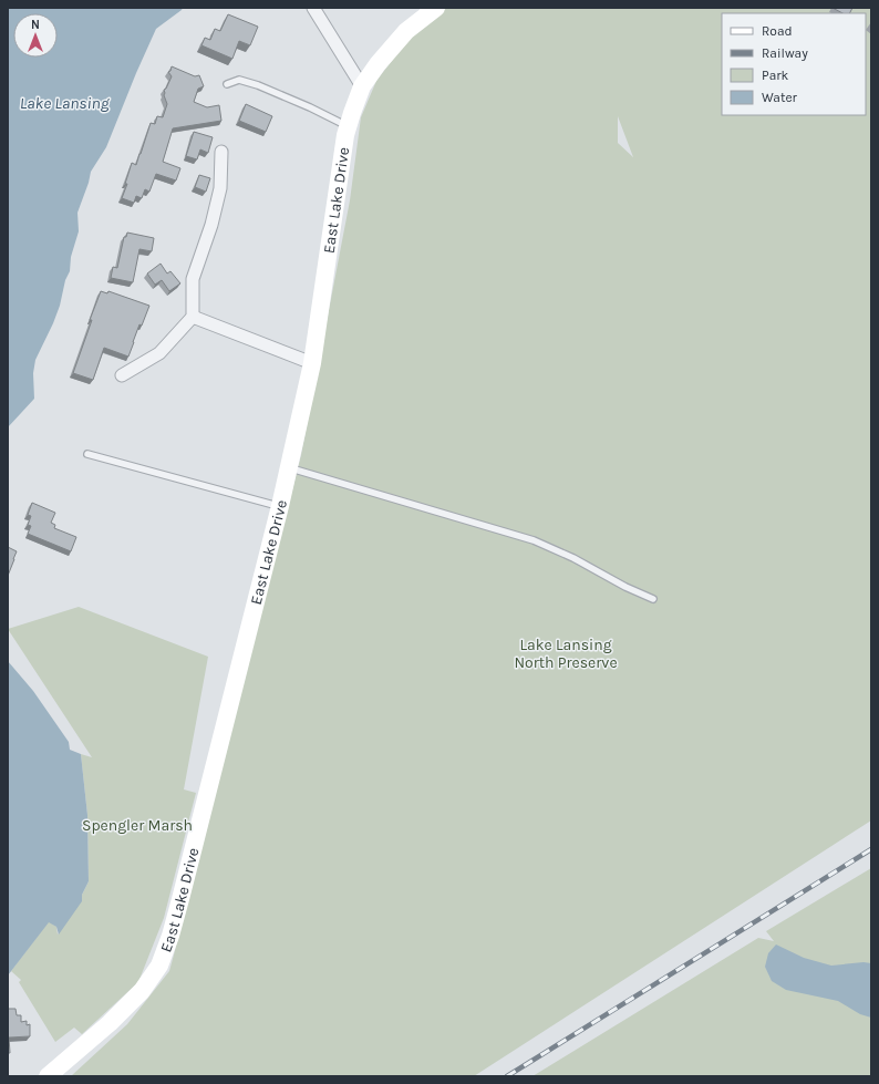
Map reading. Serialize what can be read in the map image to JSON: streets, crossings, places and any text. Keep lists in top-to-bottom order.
{
  "streets": {
    "street": ["East Lake Drive"]
  },
  "water": ["Lake Lansing"],
  "parks": ["Lake Lansing North Preserve", "Spengler Marsh"],
  "legend": [
    "Road",
    "Railway",
    "Park",
    "Water"
  ],
  "north": "top"
}
